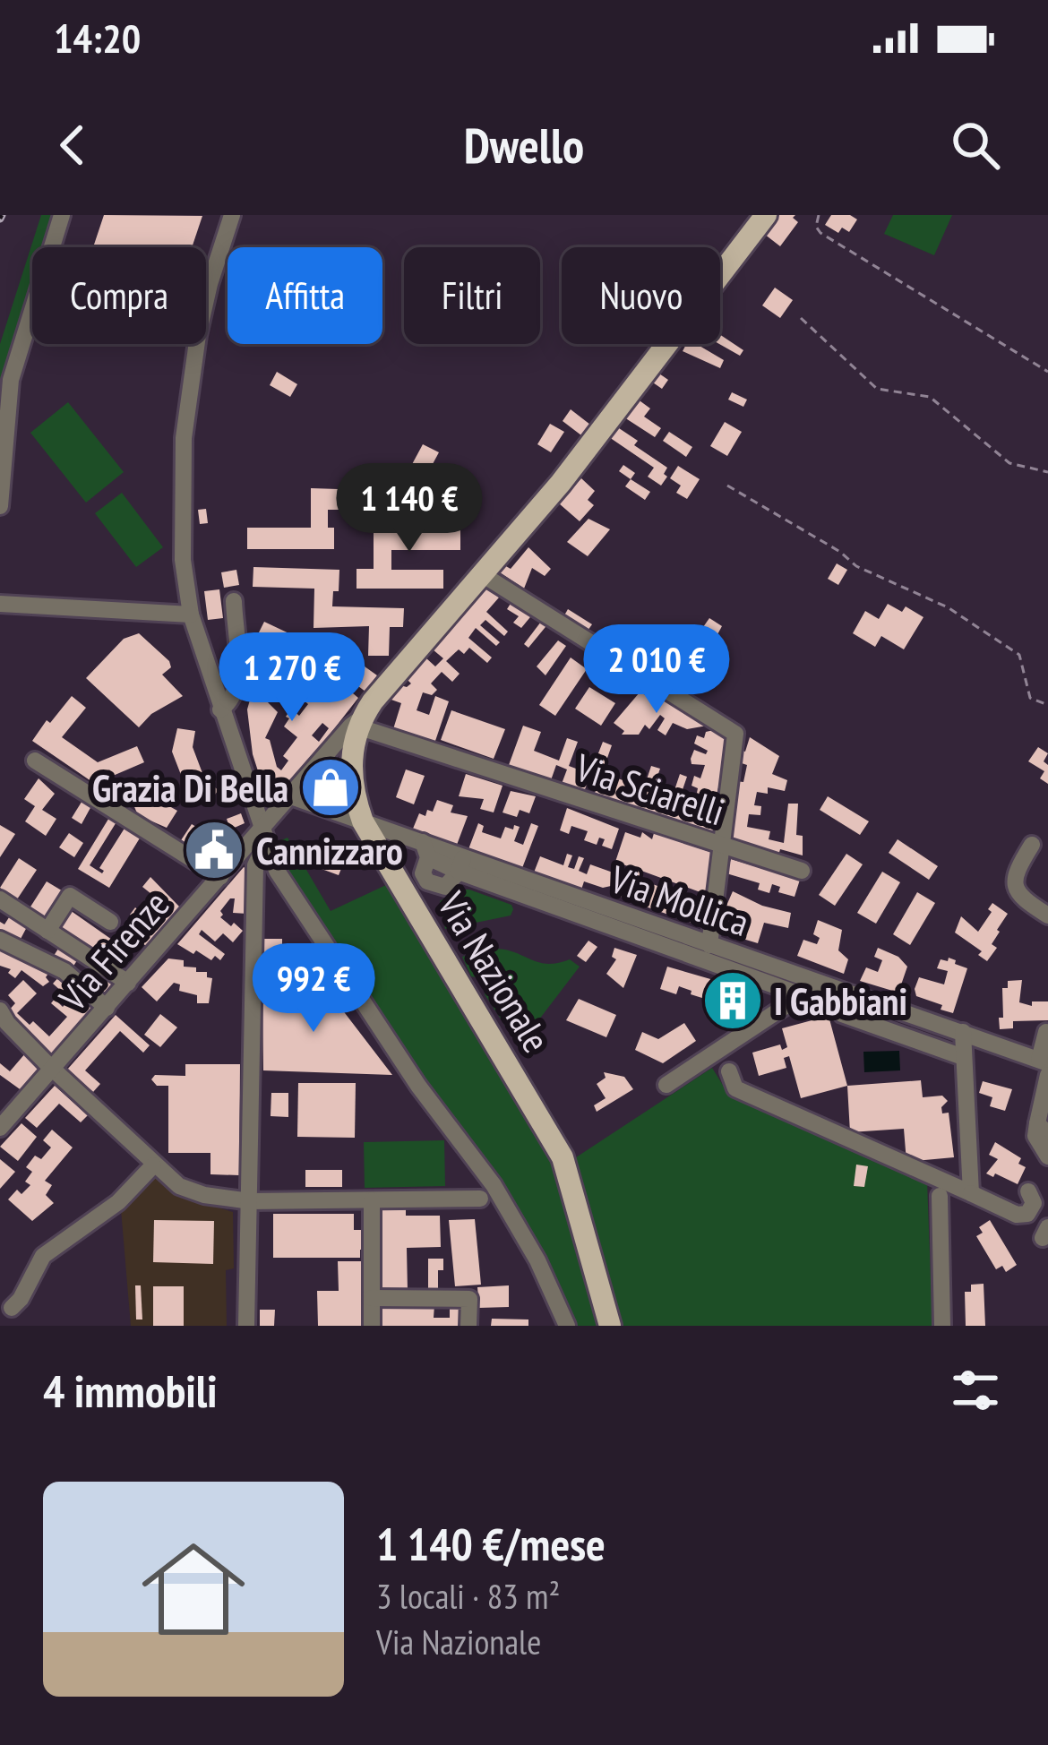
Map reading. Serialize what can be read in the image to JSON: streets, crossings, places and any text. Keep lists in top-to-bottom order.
{
  "streets": {
    "main road": ["Via Nazionale"],
    "street": ["Via Sciarelli", "Via Mollica", "Via Firenze"]
  },
  "crossings": [
    ["Via Sciarelli", "Via Firenze"],
    ["Via Sciarelli", "Via Nazionale"],
    ["Via Firenze", "Via Nazionale"]
  ],
  "places": {
    "shop": ["Grazia Di Bella"],
    "public building": ["Cannizzaro"],
    "building": ["I Gabbiani"]
  },
  "page": {
    "status": "14:20",
    "header": "Dwello",
    "chip": [
      "Compra",
      "Affitta",
      "Filtri",
      "Nuovo"
    ],
    "price": [
      "1 140 €",
      "2 010 €",
      "1 270 €",
      "992 €"
    ],
    "heading": "4 immobili",
    "list": [
      {
        "name": "1 140 €/mese",
        "note": "3 locali · 83 m² · Via Nazionale"
      }
    ]
  }
}
